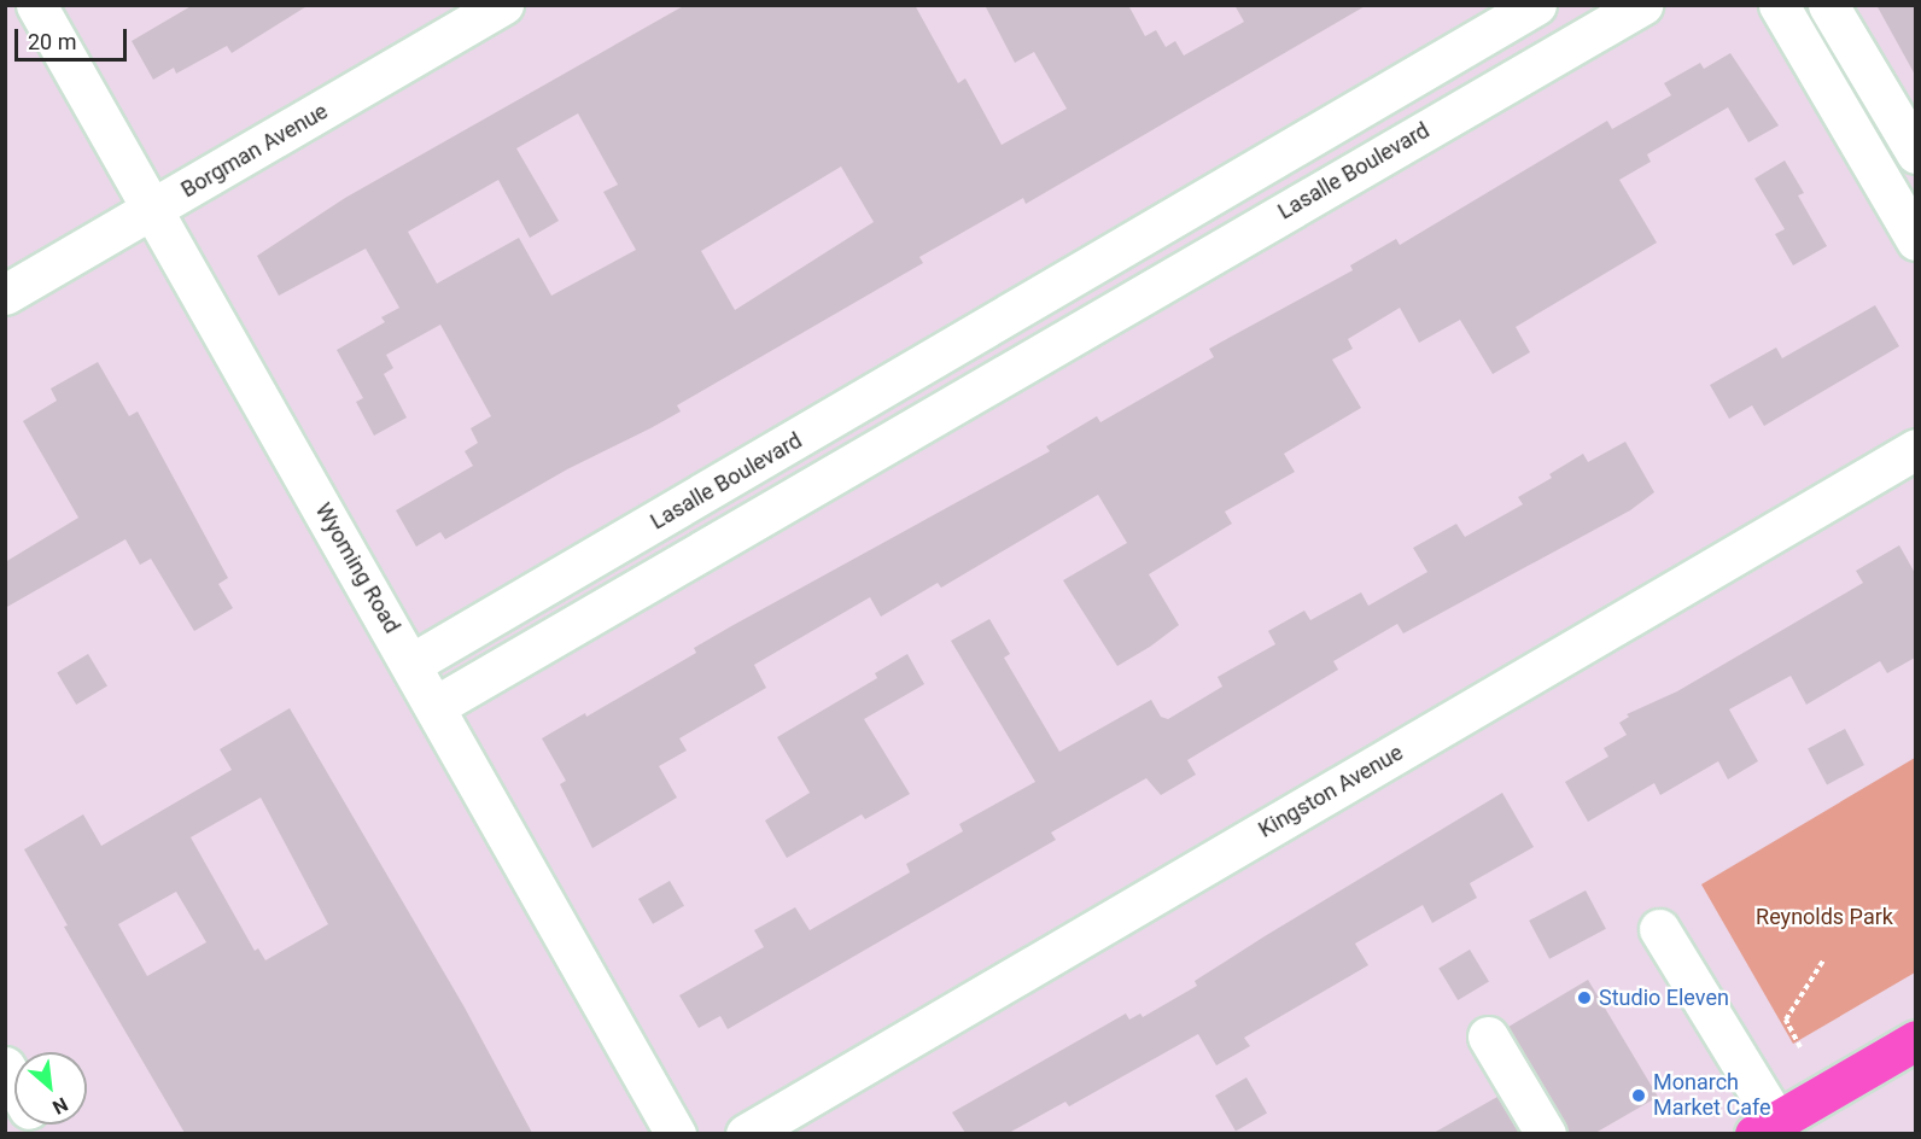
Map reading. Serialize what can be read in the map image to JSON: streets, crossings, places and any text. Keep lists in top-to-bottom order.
{
  "streets": {
    "street": [
      "Borgman Avenue",
      "Lasalle Boulevard",
      "Wyoming Road",
      "Kingston Avenue"
    ]
  },
  "crossings": [
    ["Borgman Avenue", "Wyoming Road"],
    ["Lasalle Boulevard", "Wyoming Road"]
  ],
  "parks": ["Reynolds Park"],
  "places": ["Studio Eleven", "Monarch Market Cafe"],
  "scale_bar": "20 m",
  "north": "bottom right"
}
